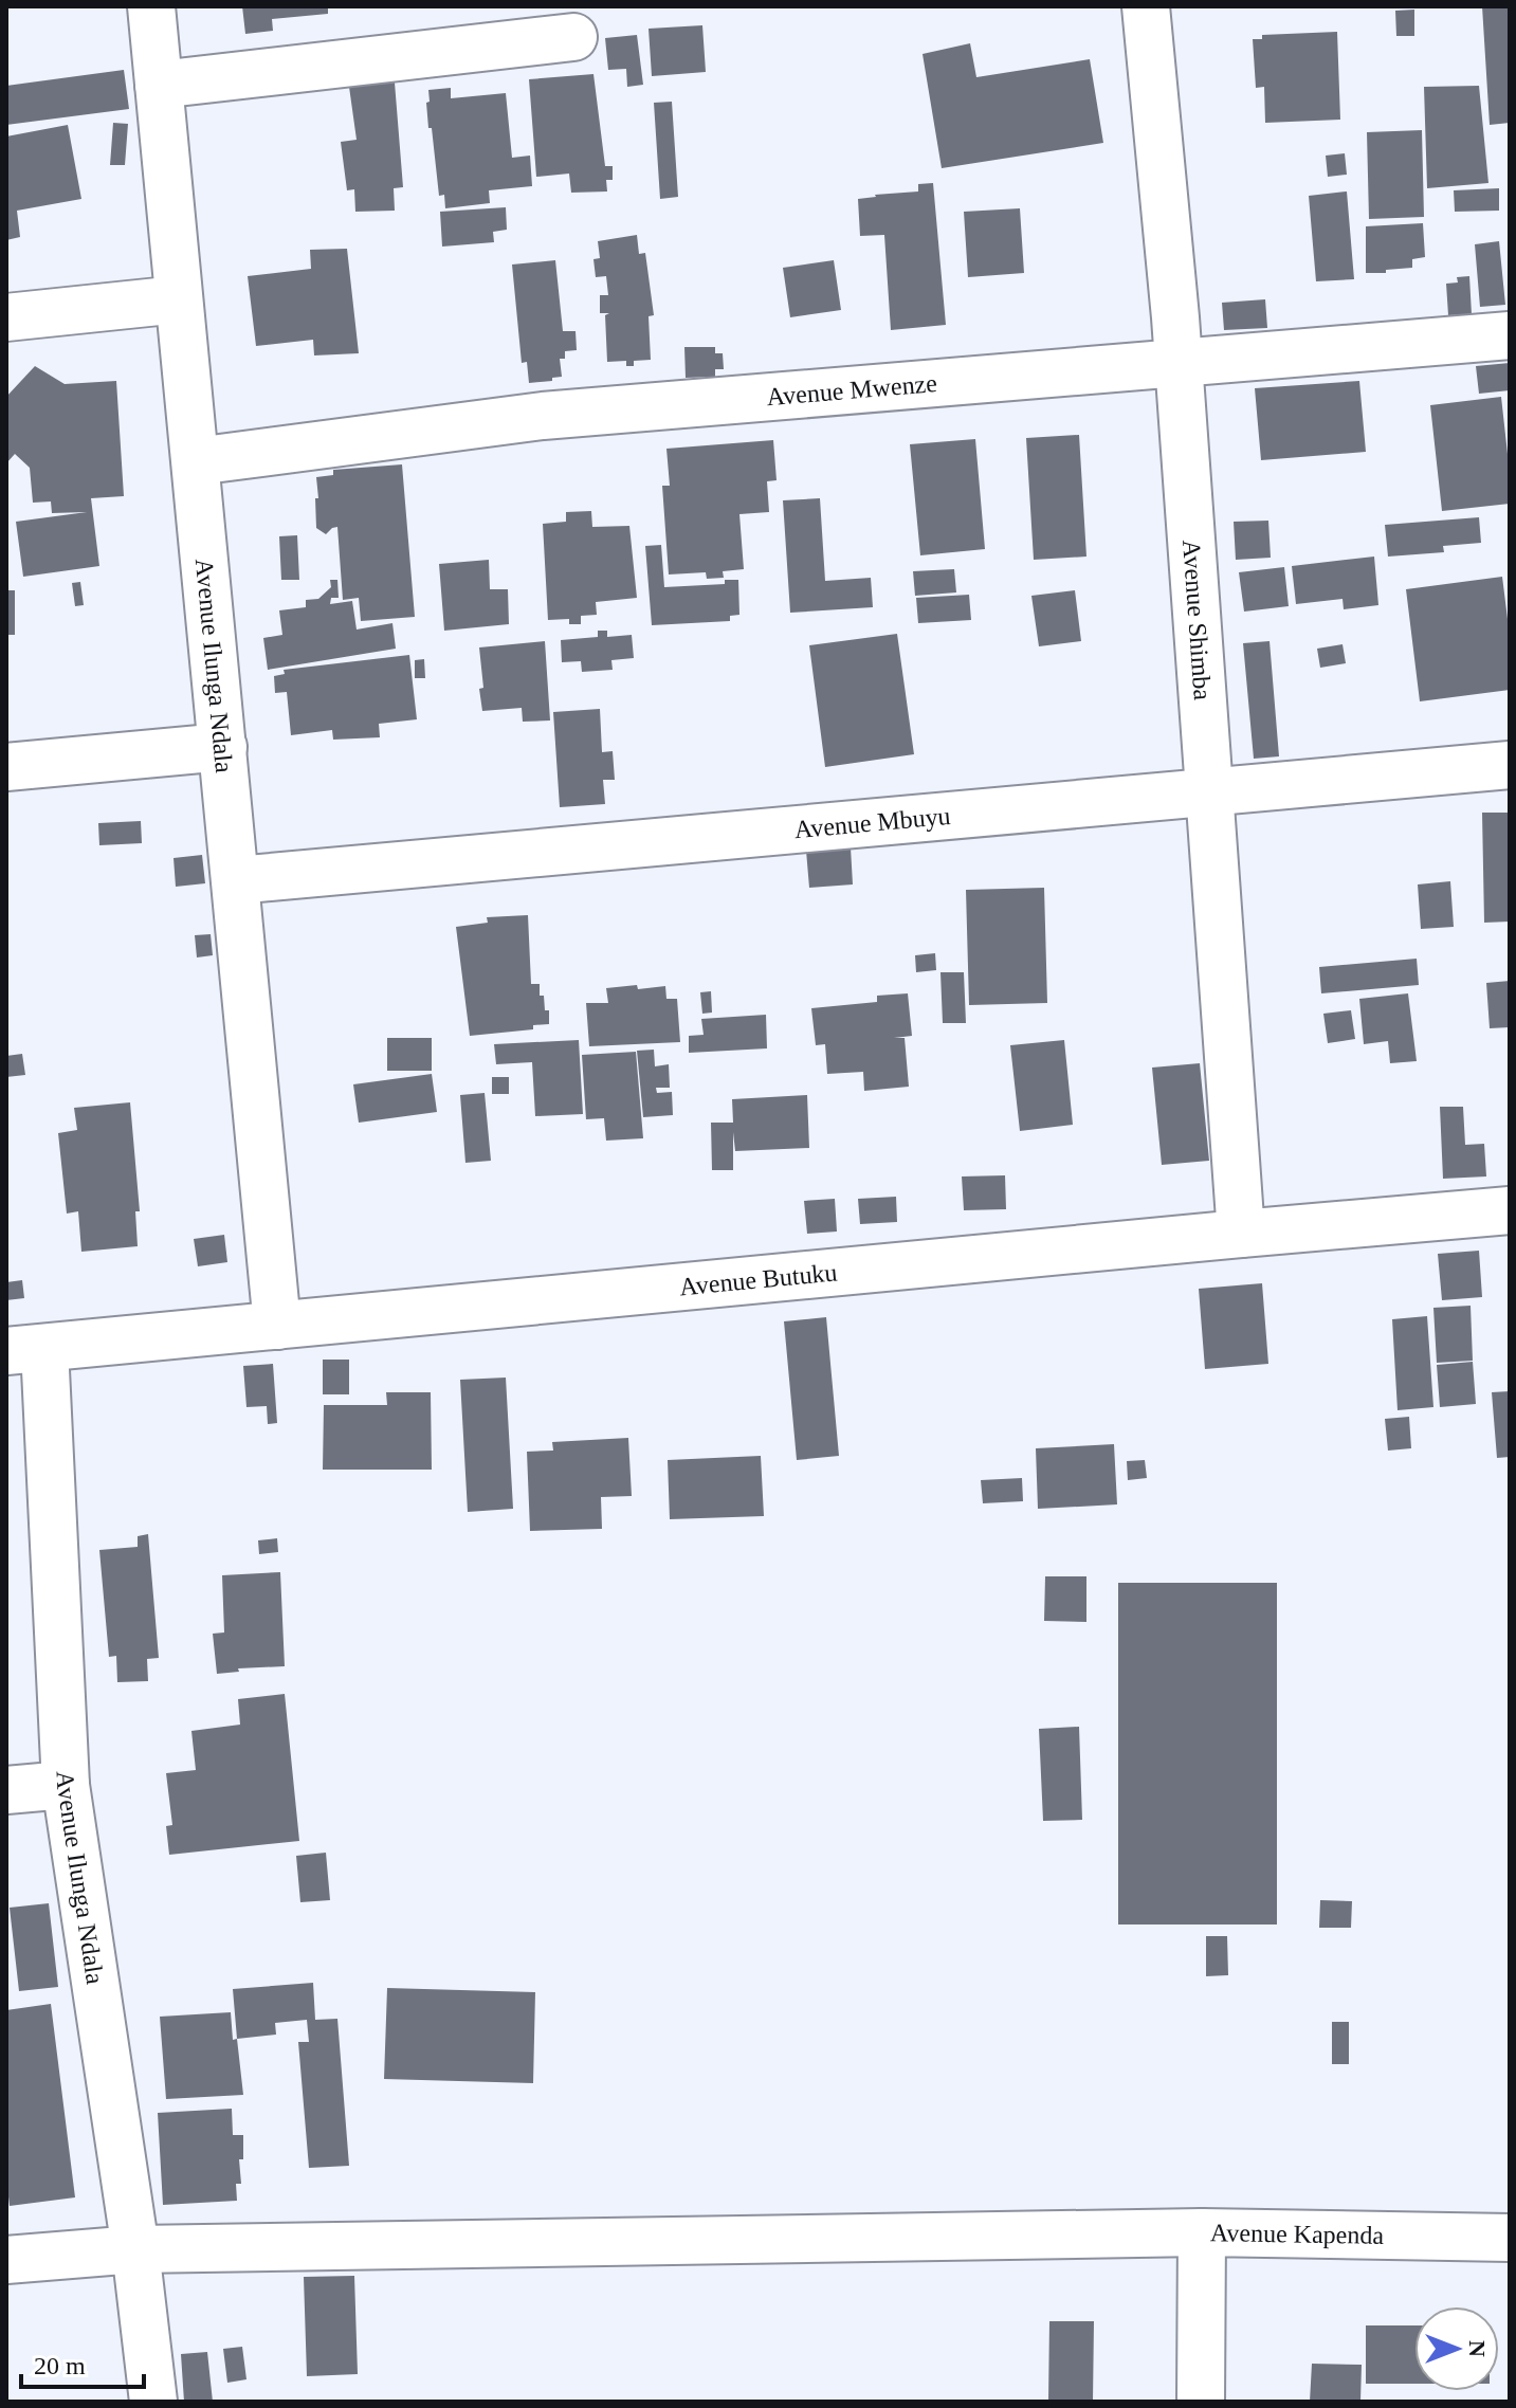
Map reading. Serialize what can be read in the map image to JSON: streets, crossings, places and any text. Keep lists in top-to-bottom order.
{
  "streets": {
    "street": [
      "Avenue Mwenze",
      "Avenue Shimba",
      "Avenue Ilunga Ndala",
      "Avenue Mbuyu",
      "Avenue Butuku",
      "Avenue Kapenda"
    ]
  },
  "crossings": [
    ["Avenue Mwenze", "Avenue Shimba"],
    ["Avenue Mwenze", "Avenue Ilunga Ndala"],
    ["Avenue Shimba", "Avenue Mbuyu"],
    ["Avenue Shimba", "Avenue Butuku"],
    ["Avenue Ilunga Ndala", "Avenue Mbuyu"],
    ["Avenue Ilunga Ndala", "Avenue Butuku"]
  ],
  "scale_bar": "20 m",
  "north": "right"
}
